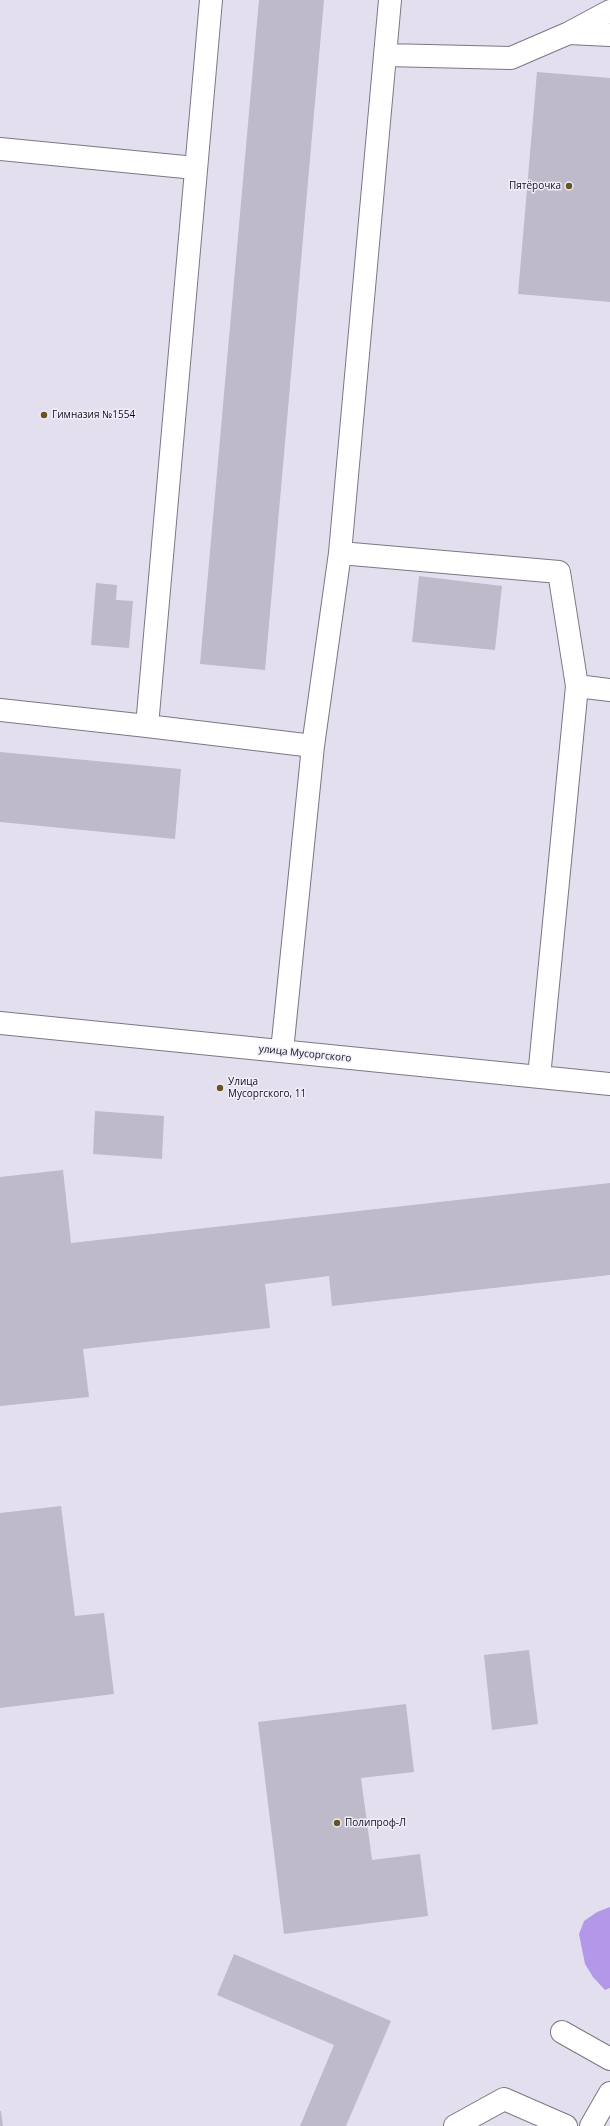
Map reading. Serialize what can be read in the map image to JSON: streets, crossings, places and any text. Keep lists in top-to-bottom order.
{
  "streets": {
    "street": ["улица Мусоргского"]
  },
  "places": [
    "Пятёрочка",
    "Гимназия №1554",
    "Улица Мусоргского, 11",
    "Полипроф-Л"
  ]
}
